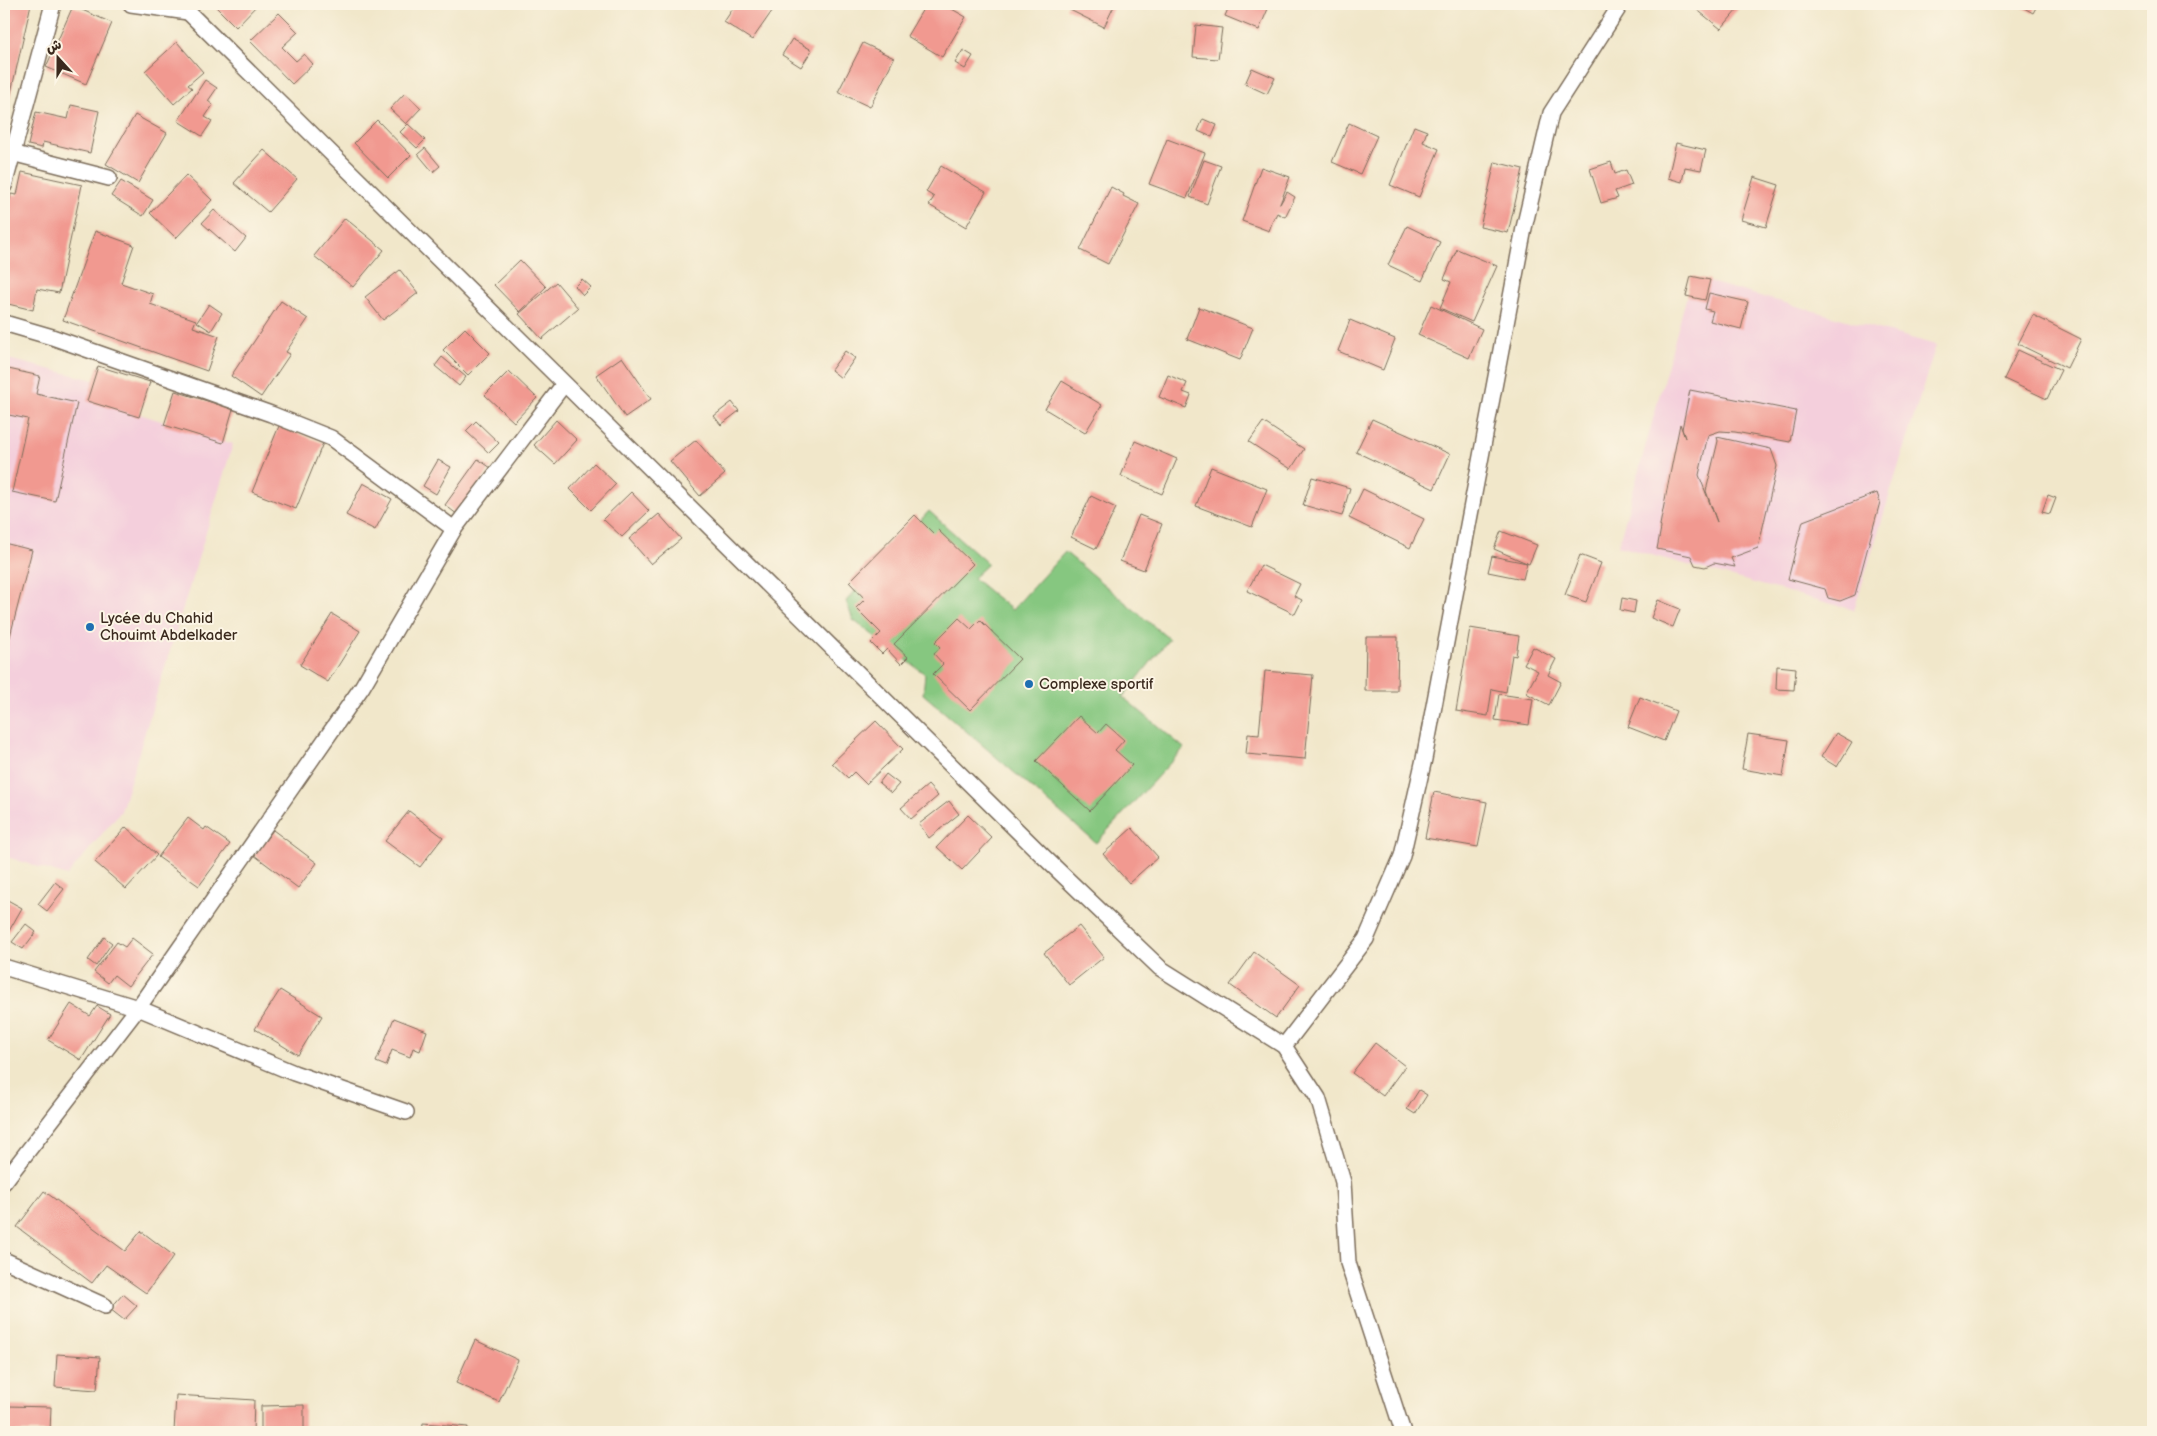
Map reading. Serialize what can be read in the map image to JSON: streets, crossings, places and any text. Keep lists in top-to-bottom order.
{
  "places": ["Lycée du Chahid Chouimt Abdelkader", "Complexe sportif"],
  "north": "top"
}
